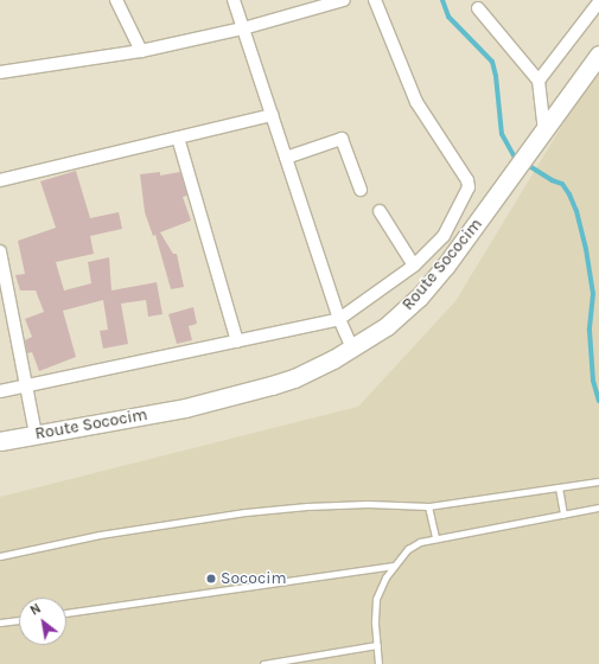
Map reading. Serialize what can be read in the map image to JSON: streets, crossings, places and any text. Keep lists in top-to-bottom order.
{
  "streets": {
    "street": ["Route Sococim"]
  },
  "places": ["Sococim"],
  "north": "top left"
}
